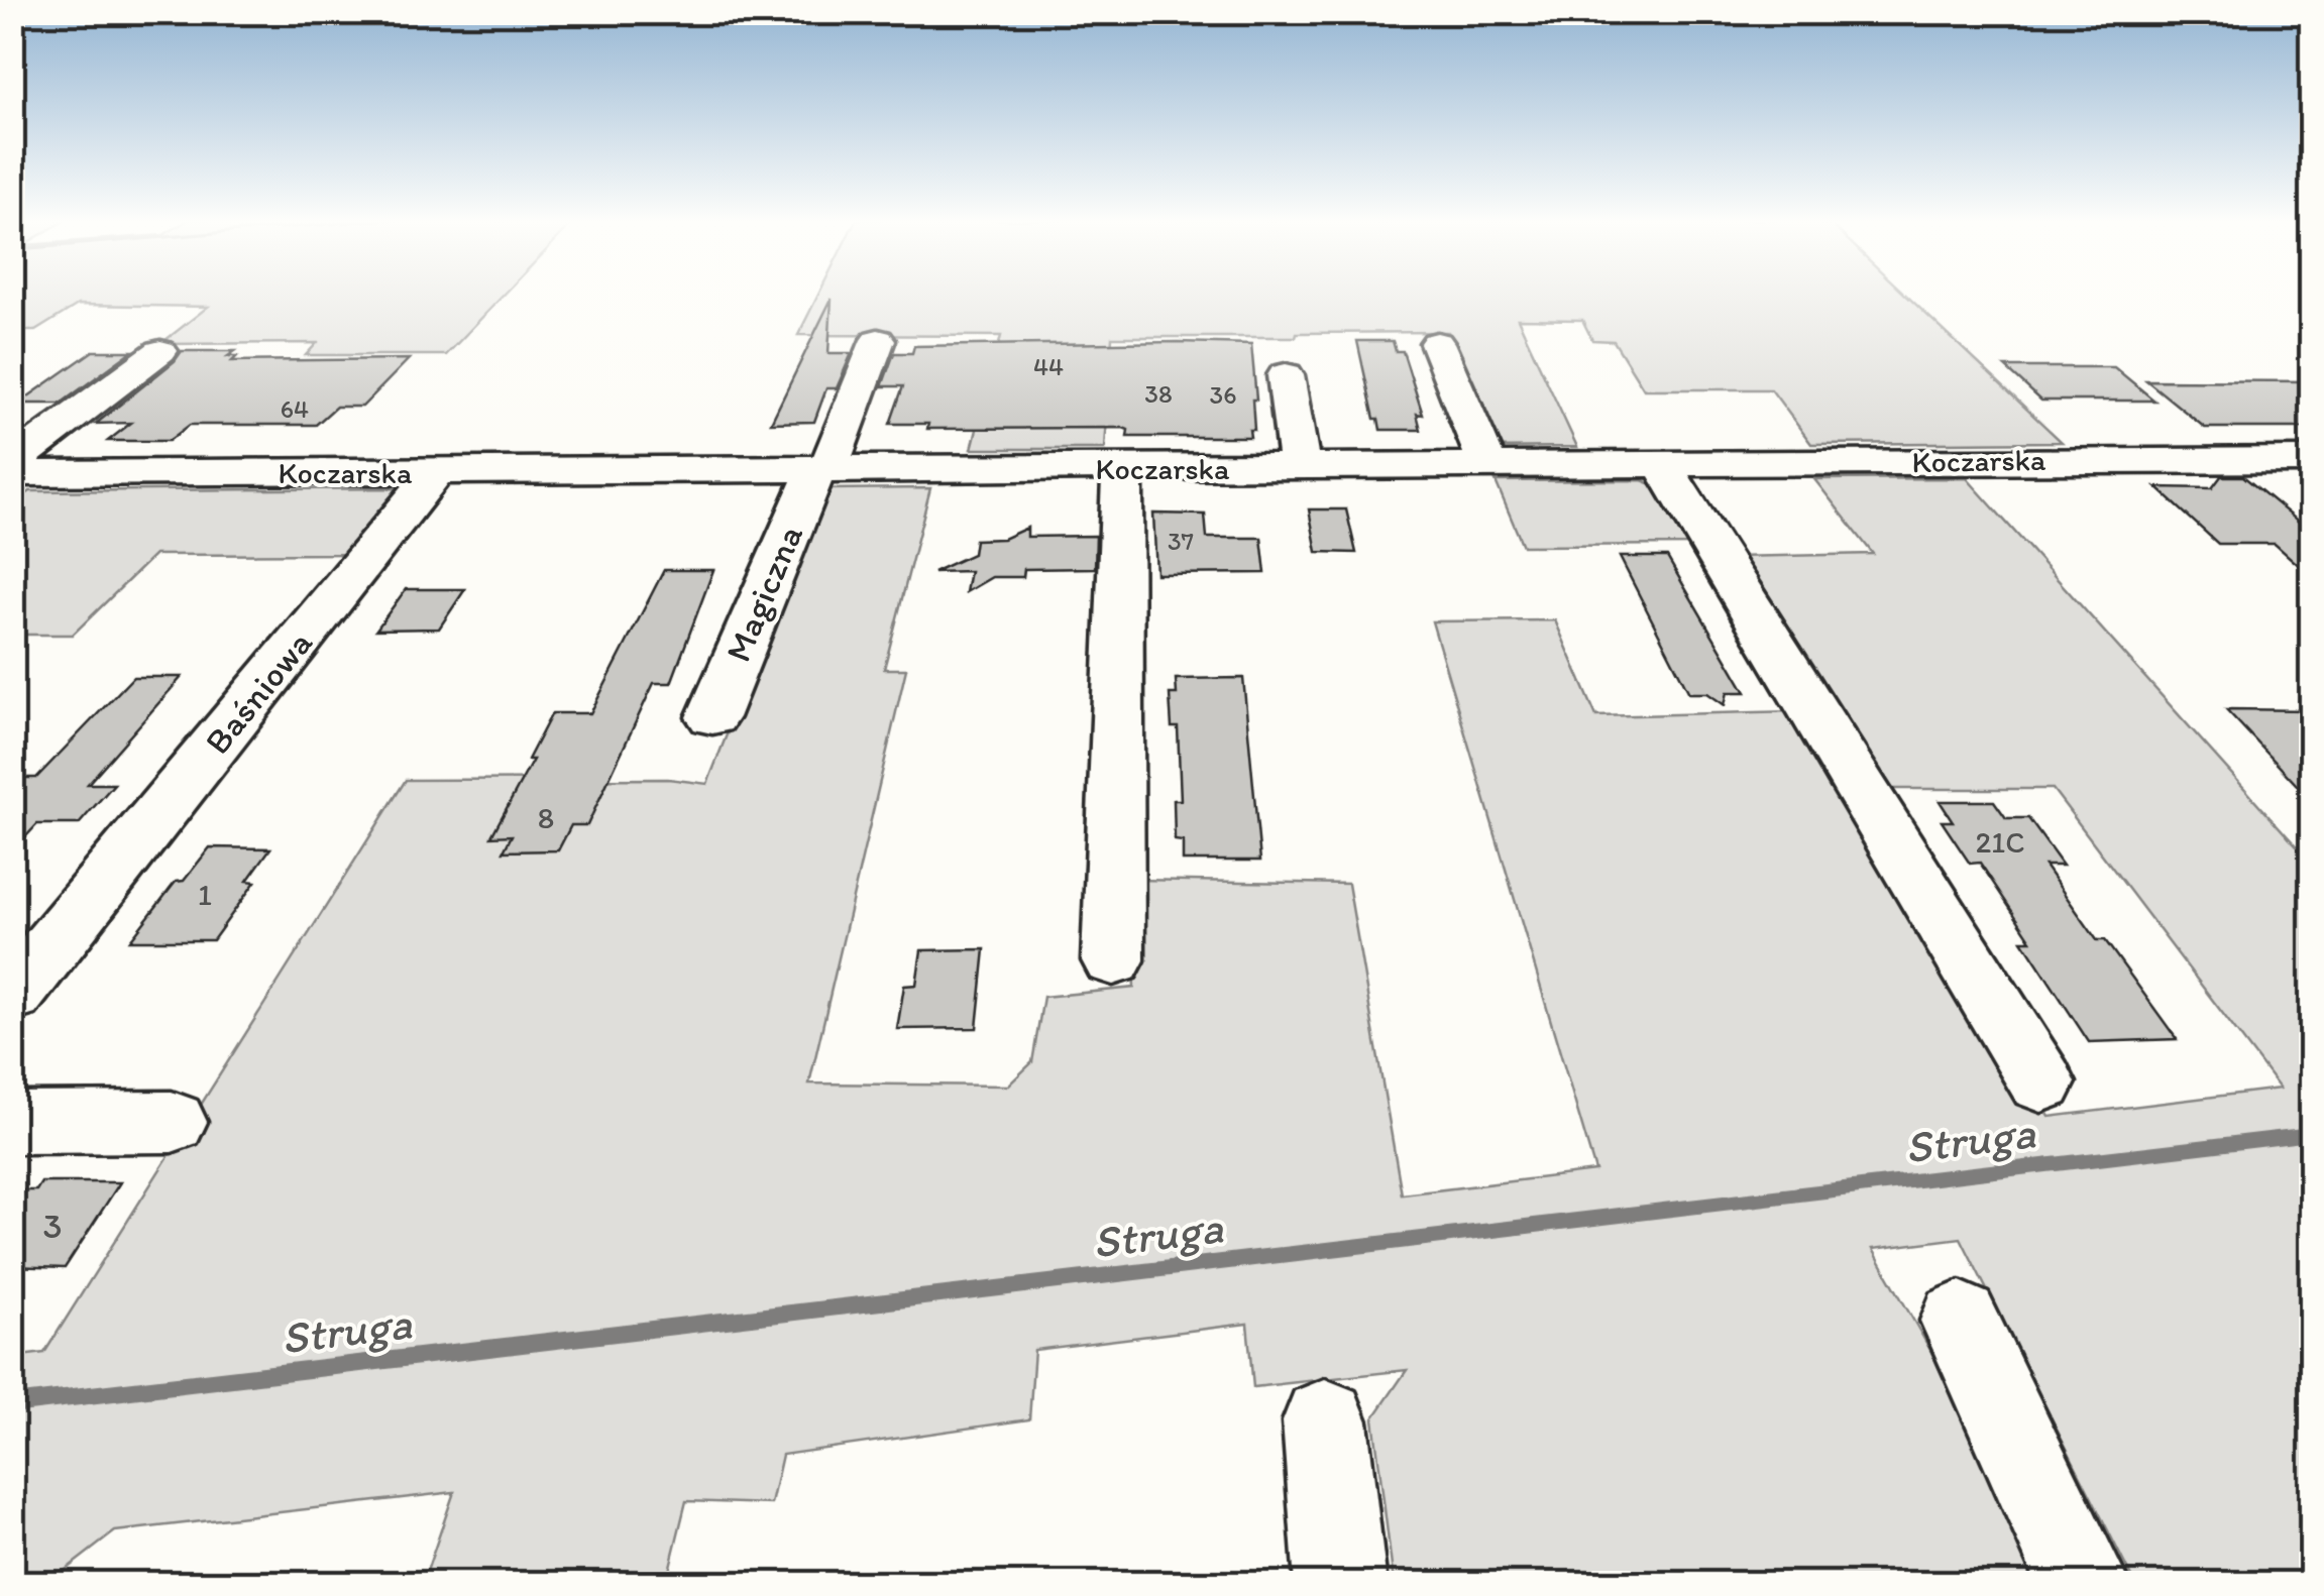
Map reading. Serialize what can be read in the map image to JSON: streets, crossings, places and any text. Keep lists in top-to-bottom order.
{
  "streets": {
    "street": ["Koczarska", "Magiczna", "Baśniowa"]
  },
  "crossings": [
    ["Koczarska", "Magiczna"],
    ["Koczarska", "Baśniowa"]
  ],
  "water": ["Struga"],
  "house_numbers": [
    "44",
    "38",
    "36",
    "64",
    "37",
    "8",
    "21C",
    "1",
    "3"
  ]
}
